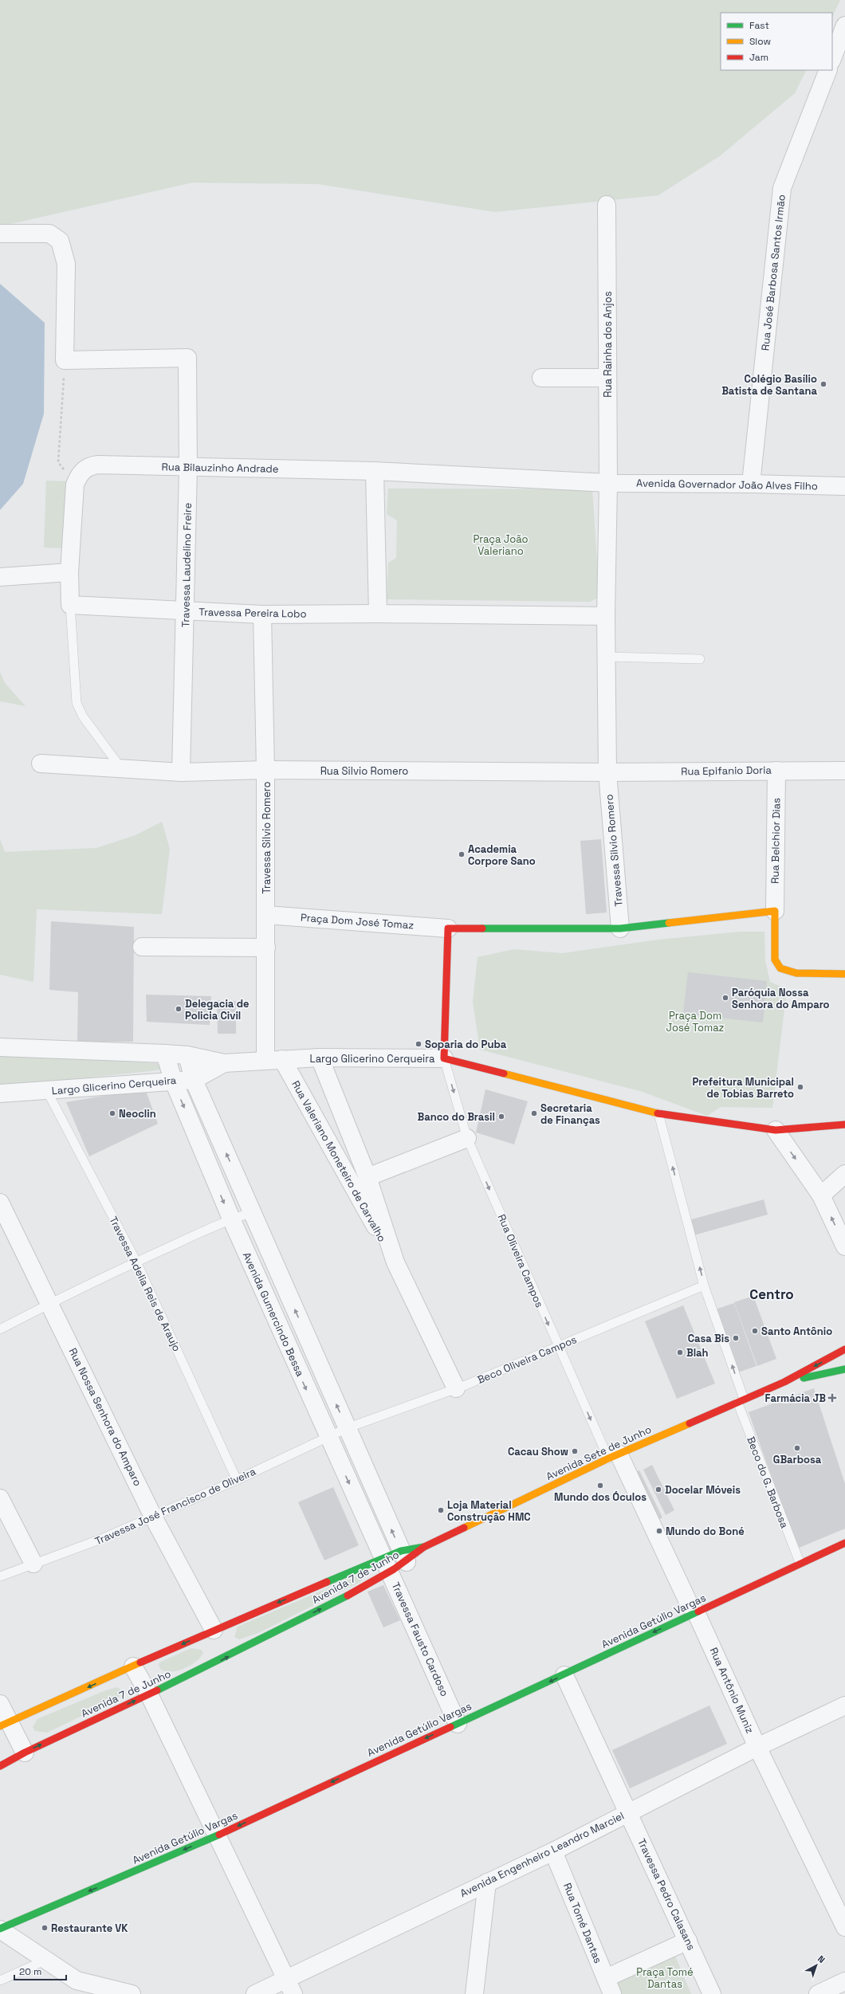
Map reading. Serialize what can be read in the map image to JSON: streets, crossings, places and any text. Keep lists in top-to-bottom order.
{
  "streets": {
    "street": [
      "Rua José Barbosa Santos Irmão",
      "Rua Rainha dos Anjos",
      "Rua Bilauzinho Andrade",
      "Avenida Governador João Alves Filho",
      "Travessa Laudelino Freire",
      "Travessa Pereira Lobo",
      "Rua Silvio Romero",
      "Rua Epifanio Doria",
      "Travessa Silvio Romero",
      "Rua Belchior Dias",
      "Praça Dom José Tomaz",
      "Largo Glicerino Cerqueira",
      "Rua Valeriano Moneteiro de Carvalho",
      "Avenida Gumercindo Bessa",
      "Rua Nossa Senhora do Amparo",
      "Avenida Sete de Junho",
      "Avenida 7 de Junho",
      "Avenida Getúlio Vargas",
      "Travessa Fausto Cardoso",
      "Rua Antônio Muniz",
      "Avenida Engenheiro Leandro Marciel",
      "Travessa Pedro Calasans",
      "Rua Tomé Dantas"
    ],
    "lane": [
      "Rua Oliveira Campos",
      "Travessa Adelia Reis de Araujo",
      "Beco Oliveira Campos",
      "Beco do G. Barbosa",
      "Travessa José Francisco de Oliveira"
    ]
  },
  "crossings": [
    ["Rua José Barbosa Santos Irmão", "Avenida Governador João Alves Filho"],
    ["Rua Rainha dos Anjos", "Avenida Governador João Alves Filho"],
    ["Rua Bilauzinho Andrade", "Travessa Laudelino Freire"],
    ["Travessa Laudelino Freire", "Travessa Pereira Lobo"],
    ["Travessa Laudelino Freire", "Rua Silvio Romero"],
    ["Travessa Pereira Lobo", "Travessa Silvio Romero"],
    ["Rua Silvio Romero", "Rua Epifanio Doria"],
    ["Rua Silvio Romero", "Travessa Silvio Romero"],
    ["Rua Epifanio Doria", "Travessa Silvio Romero"],
    ["Rua Epifanio Doria", "Rua Belchior Dias"],
    ["Travessa Silvio Romero", "Praça Dom José Tomaz"],
    ["Travessa Silvio Romero", "Largo Glicerino Cerqueira"],
    ["Travessa Silvio Romero", "Rua Valeriano Moneteiro de Carvalho"],
    ["Rua Belchior Dias", "Praça Dom José Tomaz"],
    ["Largo Glicerino Cerqueira", "Rua Valeriano Moneteiro de Carvalho"],
    ["Largo Glicerino Cerqueira", "Rua Oliveira Campos"],
    ["Largo Glicerino Cerqueira", "Travessa Adelia Reis de Araujo"],
    ["Largo Glicerino Cerqueira", "Avenida Gumercindo Bessa"],
    ["Rua Valeriano Moneteiro de Carvalho", "Beco Oliveira Campos"],
    ["Rua Oliveira Campos", "Beco Oliveira Campos"],
    ["Rua Oliveira Campos", "Avenida Sete de Junho"],
    ["Rua Oliveira Campos", "Rua Antônio Muniz"],
    ["Travessa Adelia Reis de Araujo", "Travessa José Francisco de Oliveira"],
    ["Avenida Gumercindo Bessa", "Beco Oliveira Campos"],
    ["Avenida Gumercindo Bessa", "Travessa José Francisco de Oliveira"],
    ["Avenida Gumercindo Bessa", "Avenida 7 de Junho"],
    ["Avenida Gumercindo Bessa", "Travessa Fausto Cardoso"],
    ["Beco Oliveira Campos", "Beco do G. Barbosa"],
    ["Beco Oliveira Campos", "Travessa José Francisco de Oliveira"],
    ["Rua Nossa Senhora do Amparo", "Travessa José Francisco de Oliveira"],
    ["Rua Nossa Senhora do Amparo", "Avenida 7 de Junho"],
    ["Avenida Sete de Junho", "Beco do G. Barbosa"],
    ["Avenida Sete de Junho", "Avenida 7 de Junho"],
    ["Avenida Sete de Junho", "Rua Antônio Muniz"],
    ["Beco do G. Barbosa", "Avenida Getúlio Vargas"],
    ["Avenida 7 de Junho", "Travessa Fausto Cardoso"],
    ["Avenida Getúlio Vargas", "Travessa Fausto Cardoso"],
    ["Avenida Getúlio Vargas", "Rua Antônio Muniz"],
    ["Avenida Getúlio Vargas", "Travessa Pedro Calasans"],
    ["Rua Antônio Muniz", "Avenida Engenheiro Leandro Marciel"],
    ["Avenida Engenheiro Leandro Marciel", "Travessa Pedro Calasans"],
    ["Avenida Engenheiro Leandro Marciel", "Rua Tomé Dantas"]
  ],
  "one_way": ["Rua Oliveira Campos", "Beco do G. Barbosa", "Avenida Getúlio Vargas"],
  "districts": ["Centro"],
  "parks": ["Praça João Valeriano", "Praça Dom José Tomaz", "Praça Tomé Dantas"],
  "places": {
    "other": [
      "Colégio Basílio Batista de Santana",
      "Academia Corpore Sano",
      "Paróquia Nossa Senhora do Amparo",
      "Delegacia de Policia Civil",
      "Soparia do Puba",
      "Prefeitura Municipal de Tobias Barreto",
      "Neoclin",
      "Secretaria de Finanças",
      "Banco do Brasil",
      "Santo Antônio",
      "Casa Bis",
      "Blah",
      "GBarbosa",
      "Cacau Show",
      "Mundo dos Óculos",
      "Docelar Móveis",
      "Loja Material Construção HMC",
      "Mundo do Boné",
      "Restaurante VK"
    ],
    "health": ["Farmácia JB"]
  },
  "legend": ["Fast", "Slow", "Jam"],
  "scale_bar": "20 m",
  "north": "top right"
}
